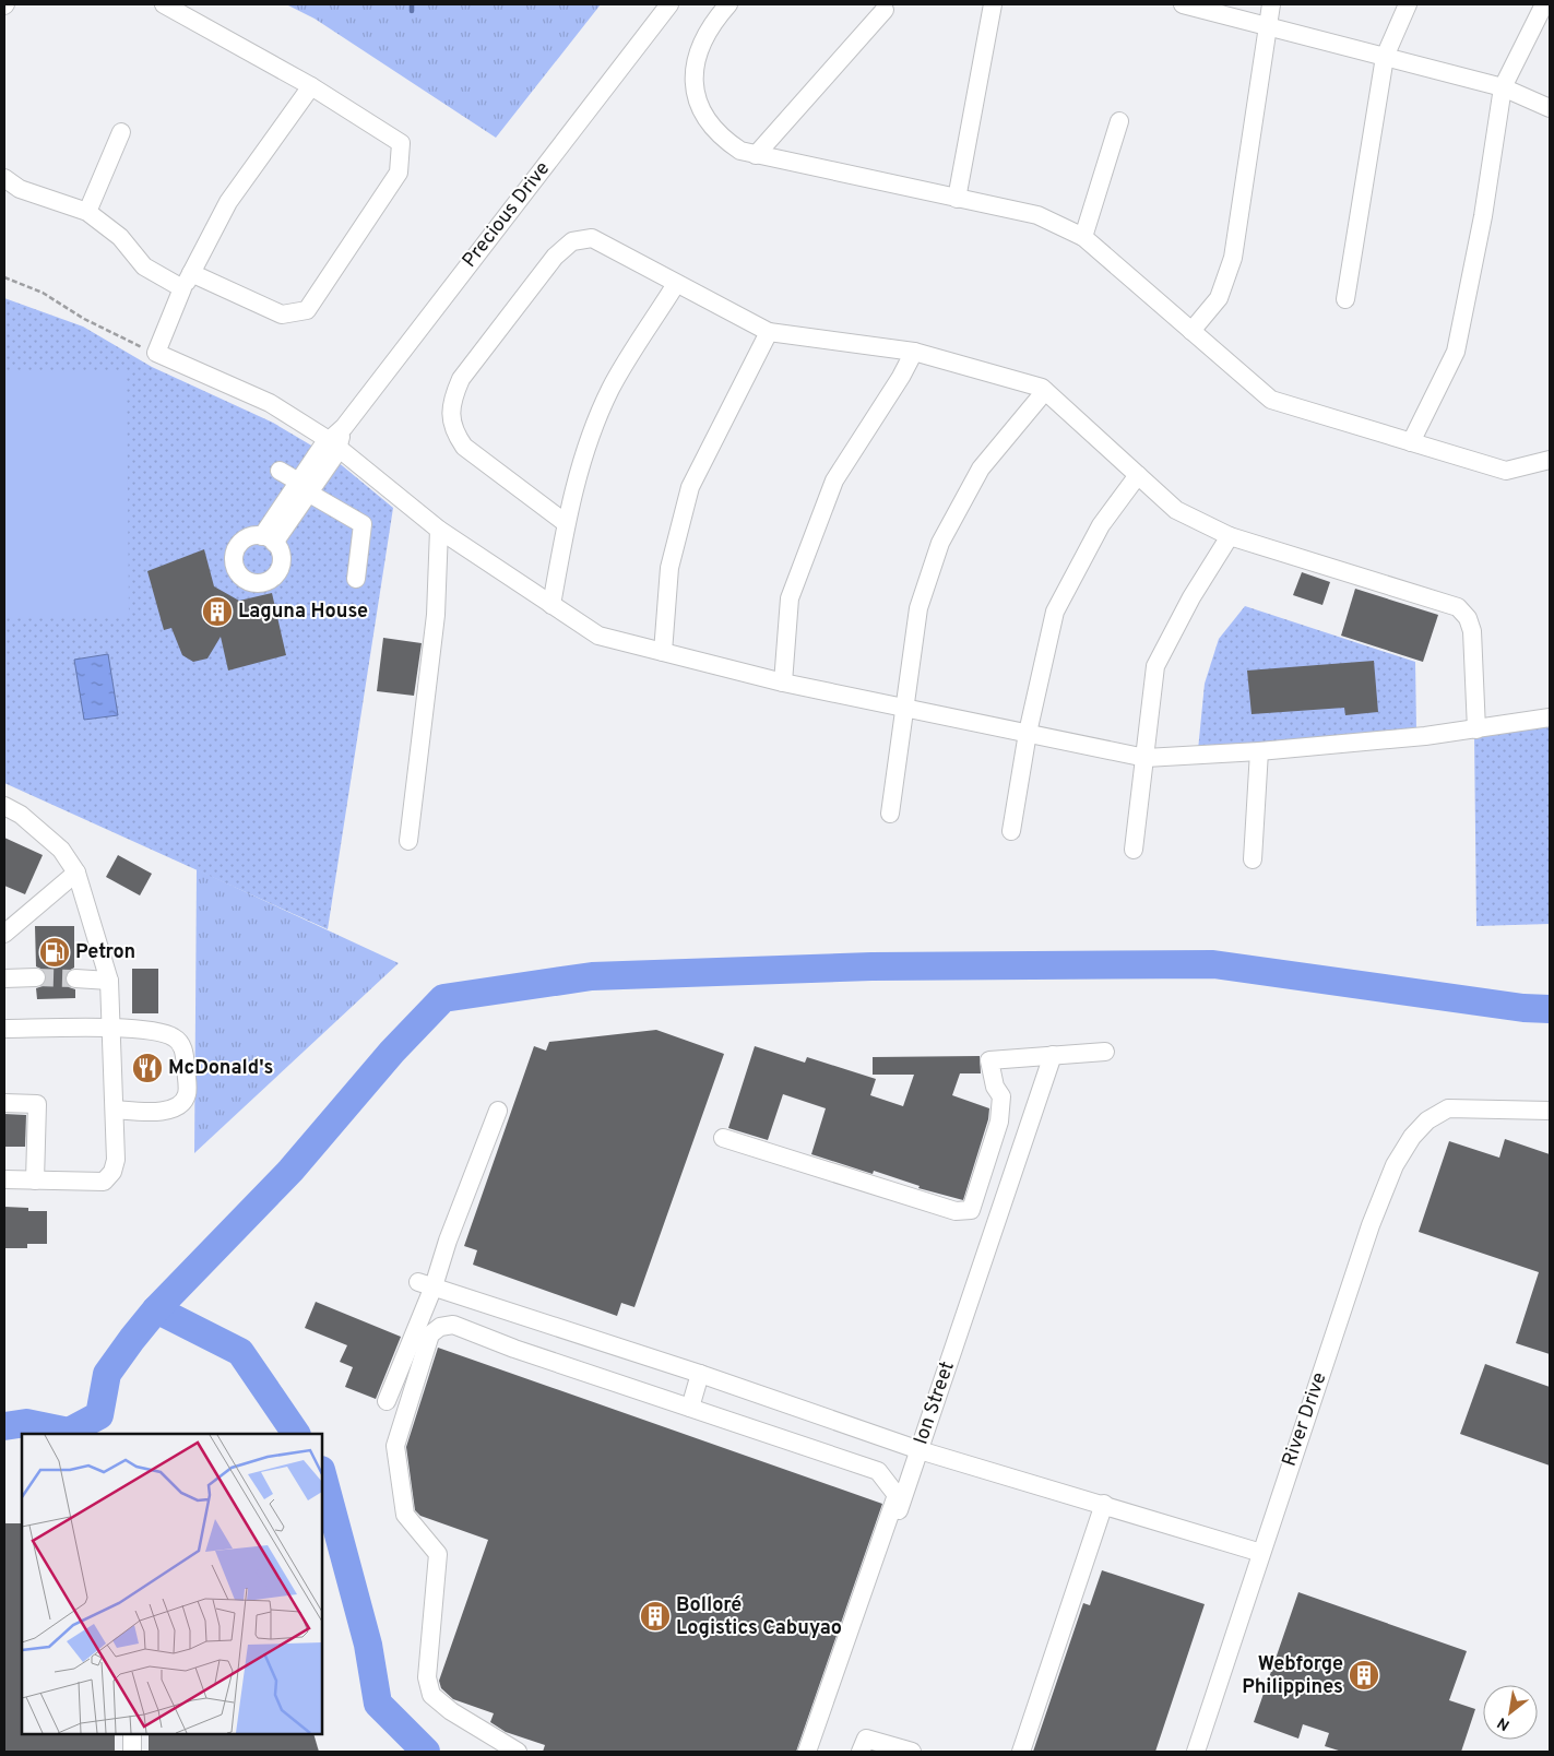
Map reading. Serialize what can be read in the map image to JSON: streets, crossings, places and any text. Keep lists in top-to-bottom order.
{
  "streets": {
    "street": ["Precious Drive", "Ion Street", "River Drive"]
  },
  "places": {
    "building": ["Laguna House", "Bolloré Logistics Cabuyao", "Webforge Philippines"],
    "fuel station": ["Petron"],
    "restaurant": ["McDonald's"]
  },
  "north": "bottom left"
}
